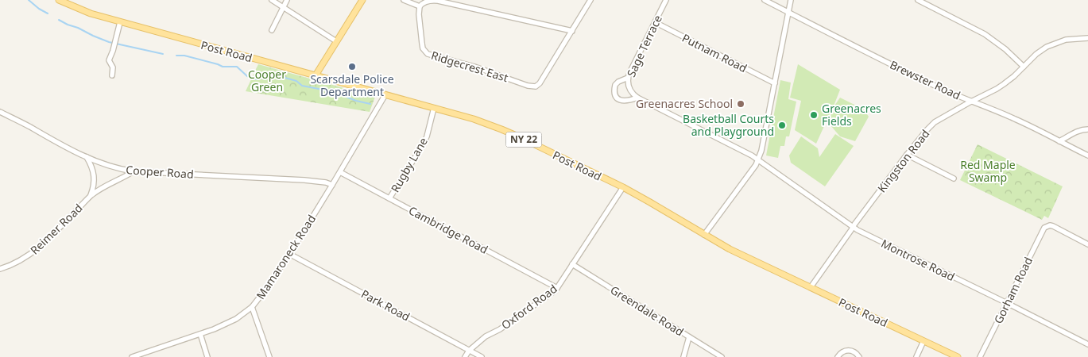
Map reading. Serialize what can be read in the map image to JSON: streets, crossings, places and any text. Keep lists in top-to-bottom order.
{
  "streets": {
    "main road": ["Post Road", "NY 22"],
    "street": [
      "Sage Terrace",
      "Putnam Road",
      "Ridgecrest East",
      "Brewster Road",
      "Kingston Road",
      "Rugby Lane",
      "Cooper Road",
      "Reimer Road",
      "Cambridge Road",
      "Mamaroneck Road",
      "Montrose Road",
      "Gorham Road",
      "Park Road",
      "Oxford Road",
      "Greendale Road"
    ]
  },
  "crossings": [
    ["Sage Terrace", "Putnam Road"],
    ["Post Road", "Kingston Road"],
    ["Post Road", "Rugby Lane"],
    ["Post Road", "Mamaroneck Road"],
    ["Post Road", "Oxford Road"],
    ["Brewster Road", "Kingston Road"],
    ["Kingston Road", "Montrose Road"],
    ["Rugby Lane", "Cambridge Road"],
    ["Cooper Road", "Reimer Road"],
    ["Cooper Road", "Mamaroneck Road"],
    ["Cambridge Road", "Mamaroneck Road"],
    ["Cambridge Road", "Oxford Road"],
    ["Mamaroneck Road", "Park Road"],
    ["Montrose Road", "Gorham Road"],
    ["Park Road", "Oxford Road"],
    ["Oxford Road", "Greendale Road"]
  ],
  "parks": ["Cooper Green", "Red Maple Swamp"],
  "places": [
    "Scarsdale Police Department",
    "Greenacres School",
    "Greenacres Fields",
    "Basketball Courts and Playground"
  ]
}
